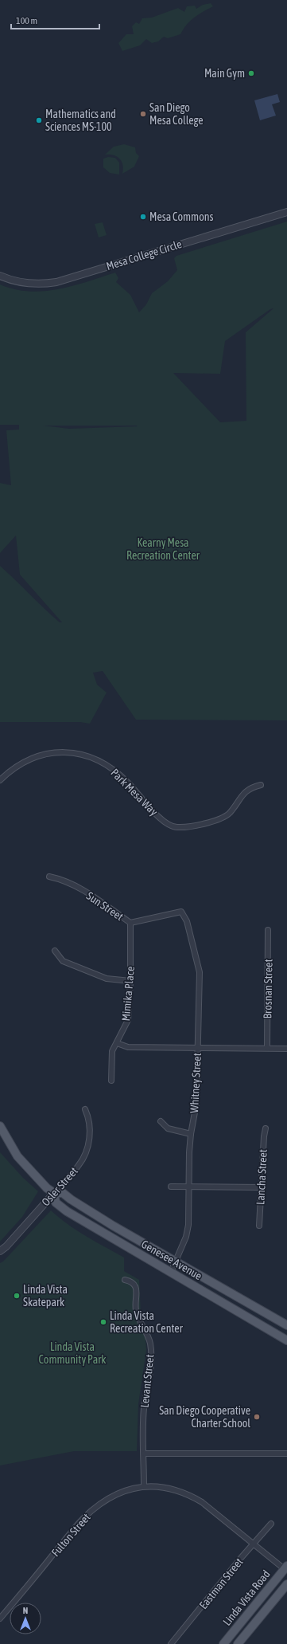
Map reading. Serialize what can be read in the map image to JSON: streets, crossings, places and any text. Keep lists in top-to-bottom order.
{
  "streets": {
    "main road": ["Genesee Avenue", "Linda Vista Road"],
    "street": [
      "Mesa College Circle",
      "Park Mesa Way",
      "Sun Street",
      "Brosnan Street",
      "Mimika Place",
      "Whitney Street",
      "Lancha Street",
      "Osler Street",
      "Levant Street",
      "Fulton Street",
      "Eastman Street"
    ]
  },
  "crossings": [
    ["Sun Street", "Mimika Place"],
    ["Sun Street", "Whitney Street"],
    ["Whitney Street", "Genesee Avenue"],
    ["Osler Street", "Genesee Avenue"],
    ["Levant Street", "Fulton Street"],
    ["Fulton Street", "Eastman Street"],
    ["Fulton Street", "Linda Vista Road"]
  ],
  "parks": ["Kearny Mesa Recreation Center", "Linda Vista Community Park"],
  "places": [
    "Main Gym",
    "San Diego Mesa College",
    "Mathematics and Sciences MS-100",
    "Mesa Commons",
    "Linda Vista Skatepark",
    "Linda Vista Recreation Center",
    "San Diego Cooperative Charter School"
  ],
  "scale_bar": "100 m",
  "north": "top"
}
